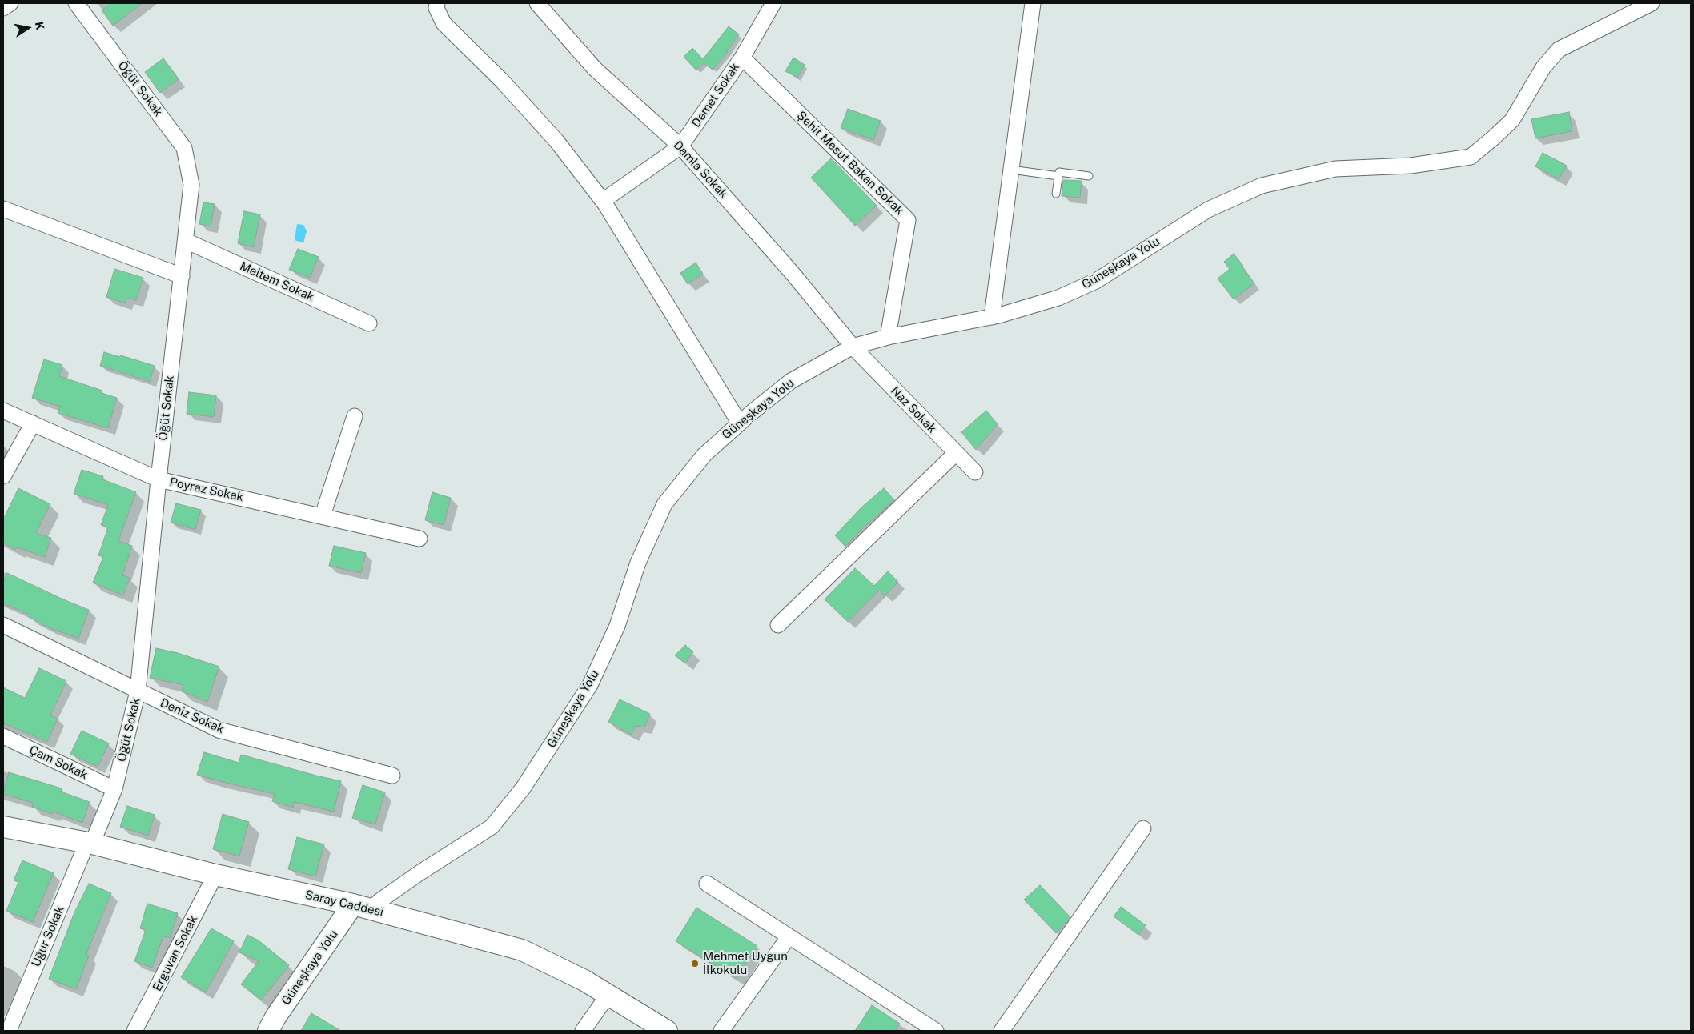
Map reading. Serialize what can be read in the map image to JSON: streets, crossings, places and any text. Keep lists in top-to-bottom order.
{
  "streets": {
    "street": [
      "Öğüt Sokak",
      "Demet Sokak",
      "Şehit Mesut Bakan Sokak",
      "Damla Sokak",
      "Güneşkaya Yolu",
      "Meltem Sokak",
      "Naz Sokak",
      "Poyraz Sokak",
      "Deniz Sokak",
      "Çam Sokak",
      "Saray Caddesi",
      "Uğur Sokak",
      "Erguvan Sokak"
    ]
  },
  "crossings": [
    ["Öğüt Sokak", "Meltem Sokak"],
    ["Öğüt Sokak", "Poyraz Sokak"],
    ["Öğüt Sokak", "Deniz Sokak"],
    ["Öğüt Sokak", "Çam Sokak"],
    ["Öğüt Sokak", "Saray Caddesi"],
    ["Öğüt Sokak", "Uğur Sokak"],
    ["Demet Sokak", "Şehit Mesut Bakan Sokak"],
    ["Demet Sokak", "Damla Sokak"],
    ["Şehit Mesut Bakan Sokak", "Güneşkaya Yolu"],
    ["Damla Sokak", "Güneşkaya Yolu"],
    ["Damla Sokak", "Naz Sokak"],
    ["Güneşkaya Yolu", "Naz Sokak"],
    ["Güneşkaya Yolu", "Saray Caddesi"],
    ["Saray Caddesi", "Uğur Sokak"],
    ["Saray Caddesi", "Erguvan Sokak"]
  ],
  "places": ["Mehmet Uygun İlkokulu"],
  "north": "right"
}
